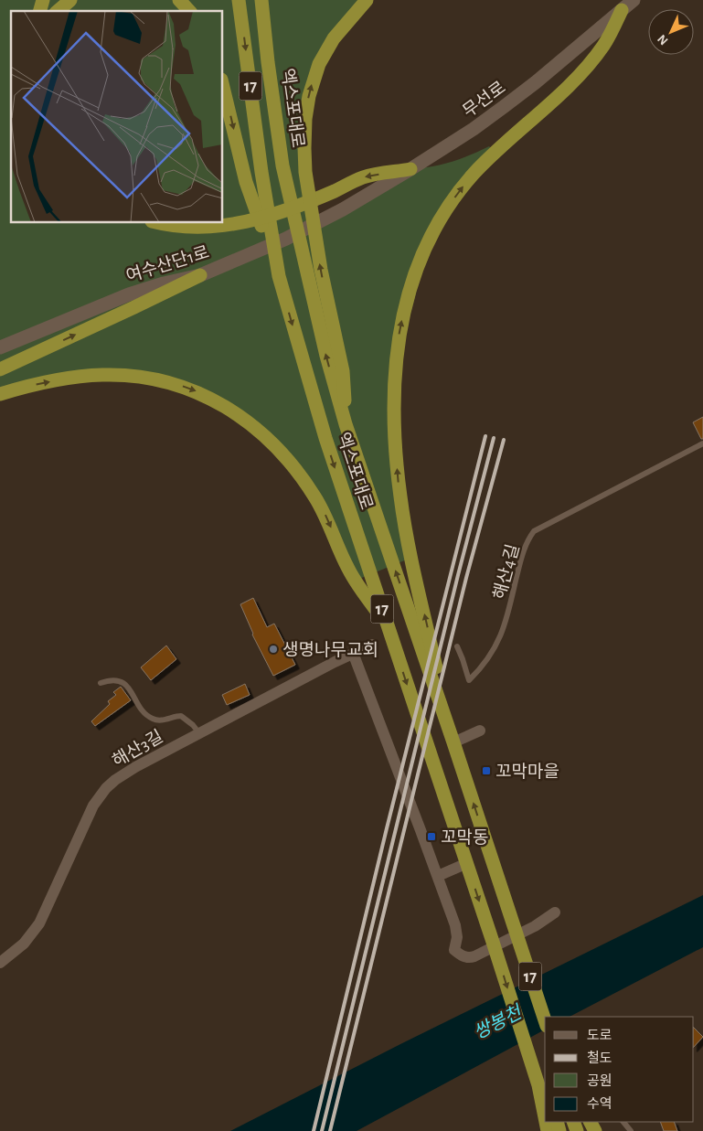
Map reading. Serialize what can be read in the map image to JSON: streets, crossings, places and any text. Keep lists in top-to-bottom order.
{
  "streets": {
    "highway": ["17", "엑스포대로"],
    "street": ["무선로", "여수산단1로", "해산3길"],
    "lane": ["해산4길"]
  },
  "crossings": [
    ["17", "엑스포대로"],
    ["무선로", "여수산단1로"]
  ],
  "water": ["쌍봉천"],
  "places": {
    "other": ["생명나무교회"],
    "transit": ["꼬막마을", "꼬막동"]
  },
  "legend": [
    "도로",
    "철도",
    "공원",
    "수역"
  ],
  "north": "bottom left"
}
